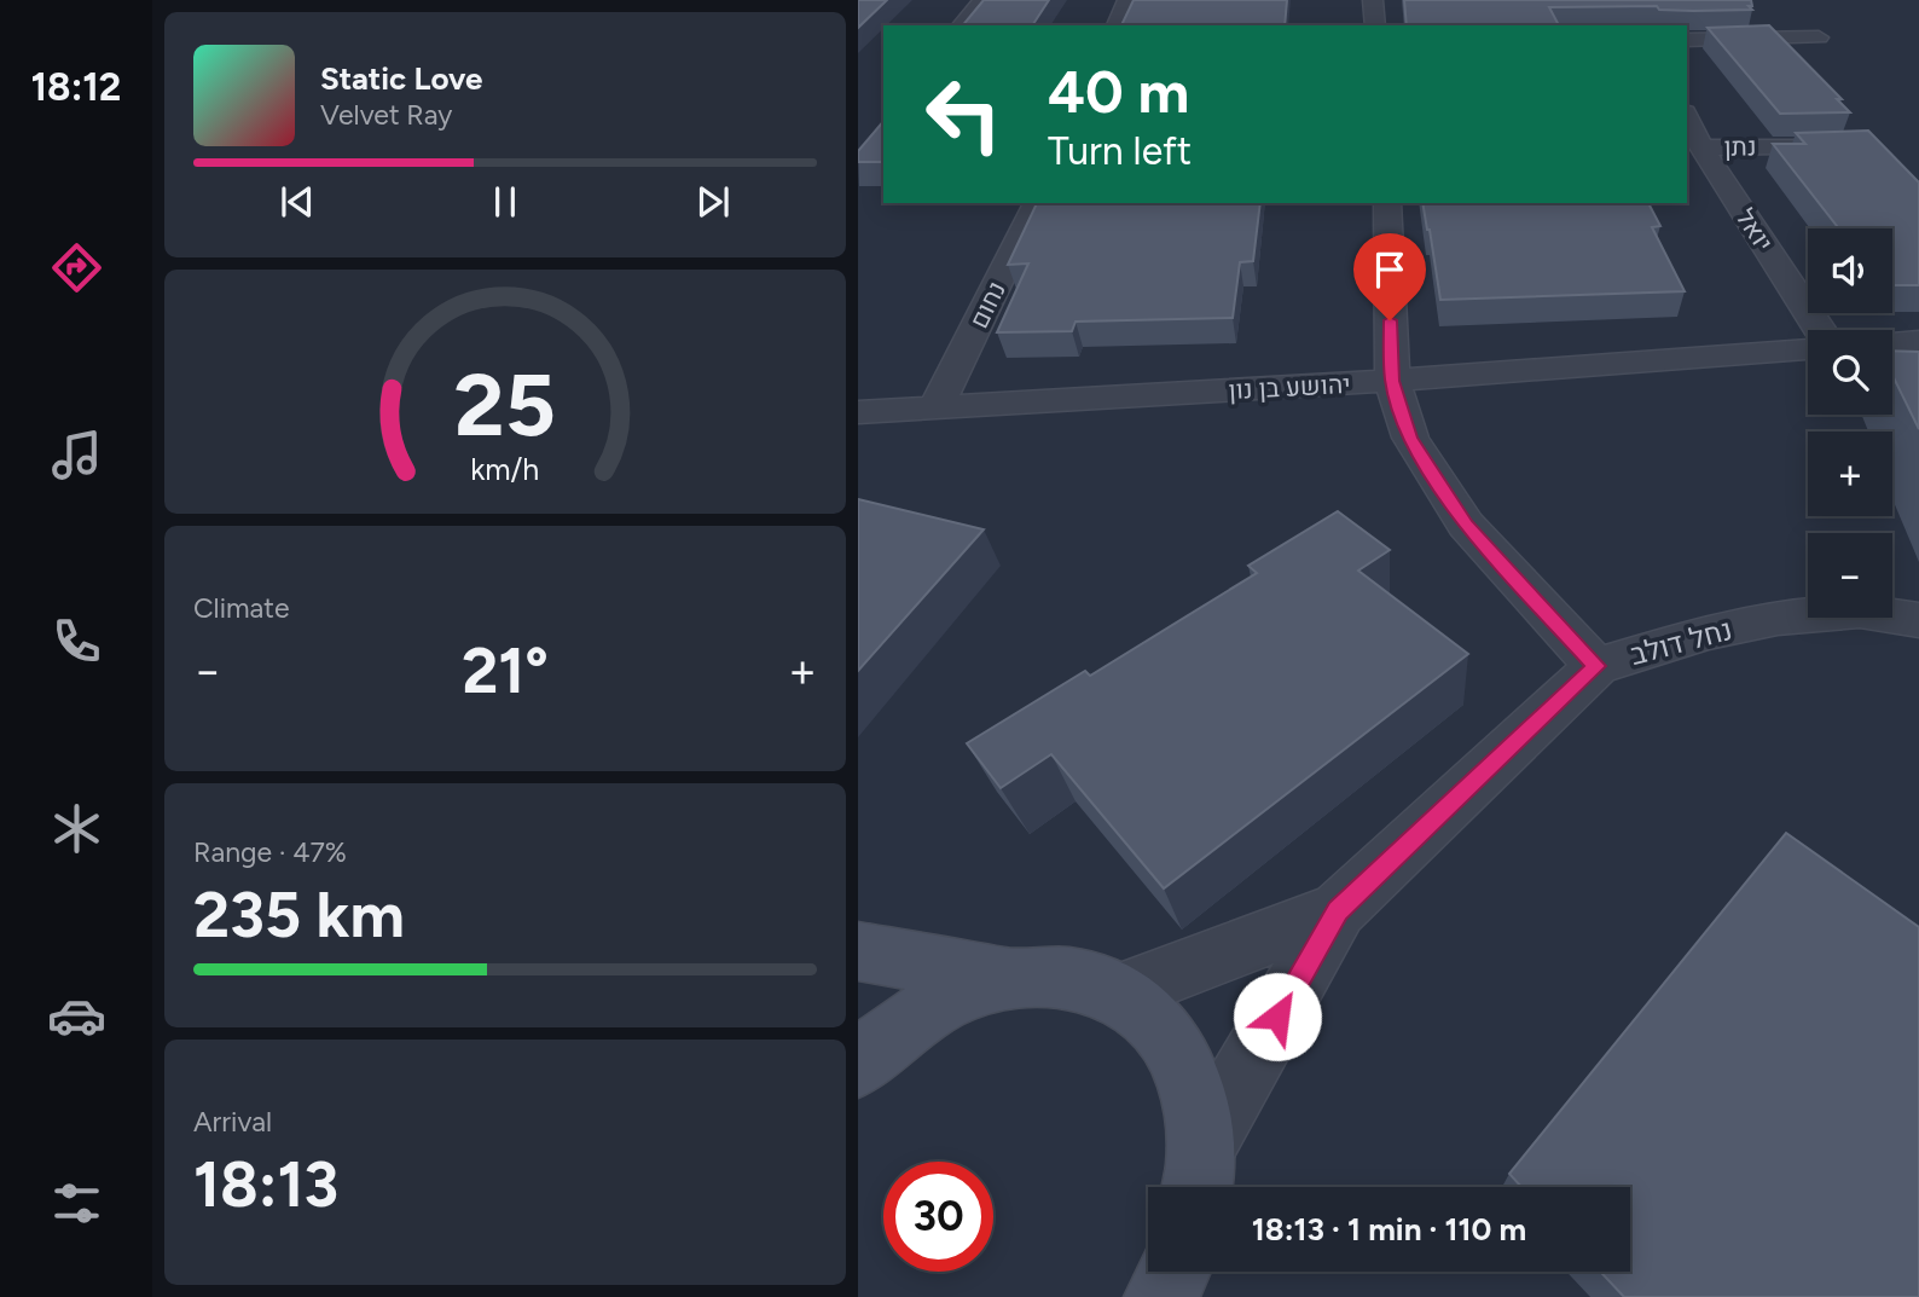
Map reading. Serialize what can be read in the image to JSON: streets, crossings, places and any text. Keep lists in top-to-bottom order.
{
  "streets": {
    "street": [
      "נתן",
      "יואל",
      "נחום",
      "יהושע בן נון",
      "נחל דולב"
    ]
  },
  "crossings": [
    ["נתן", "יואל"],
    ["נחום", "יהושע בן נון"]
  ],
  "page": {
    "tabs": "18:12",
    "turn": ["40 m", "Turn left"],
    "song": ["Static Love", "Velvet Ray"],
    "map_buttons": ["+", "−"],
    "tile": [
      "Climate",
      ["Range · 47%", "235 km"],
      ["Arrival", "18:13"]
    ],
    "heat": ["−", "21°", "+"],
    "limit": "30",
    "trip": "18:13 · 1 min · 110 m",
    "gauge": ["25", "km/h"]
  }
}
